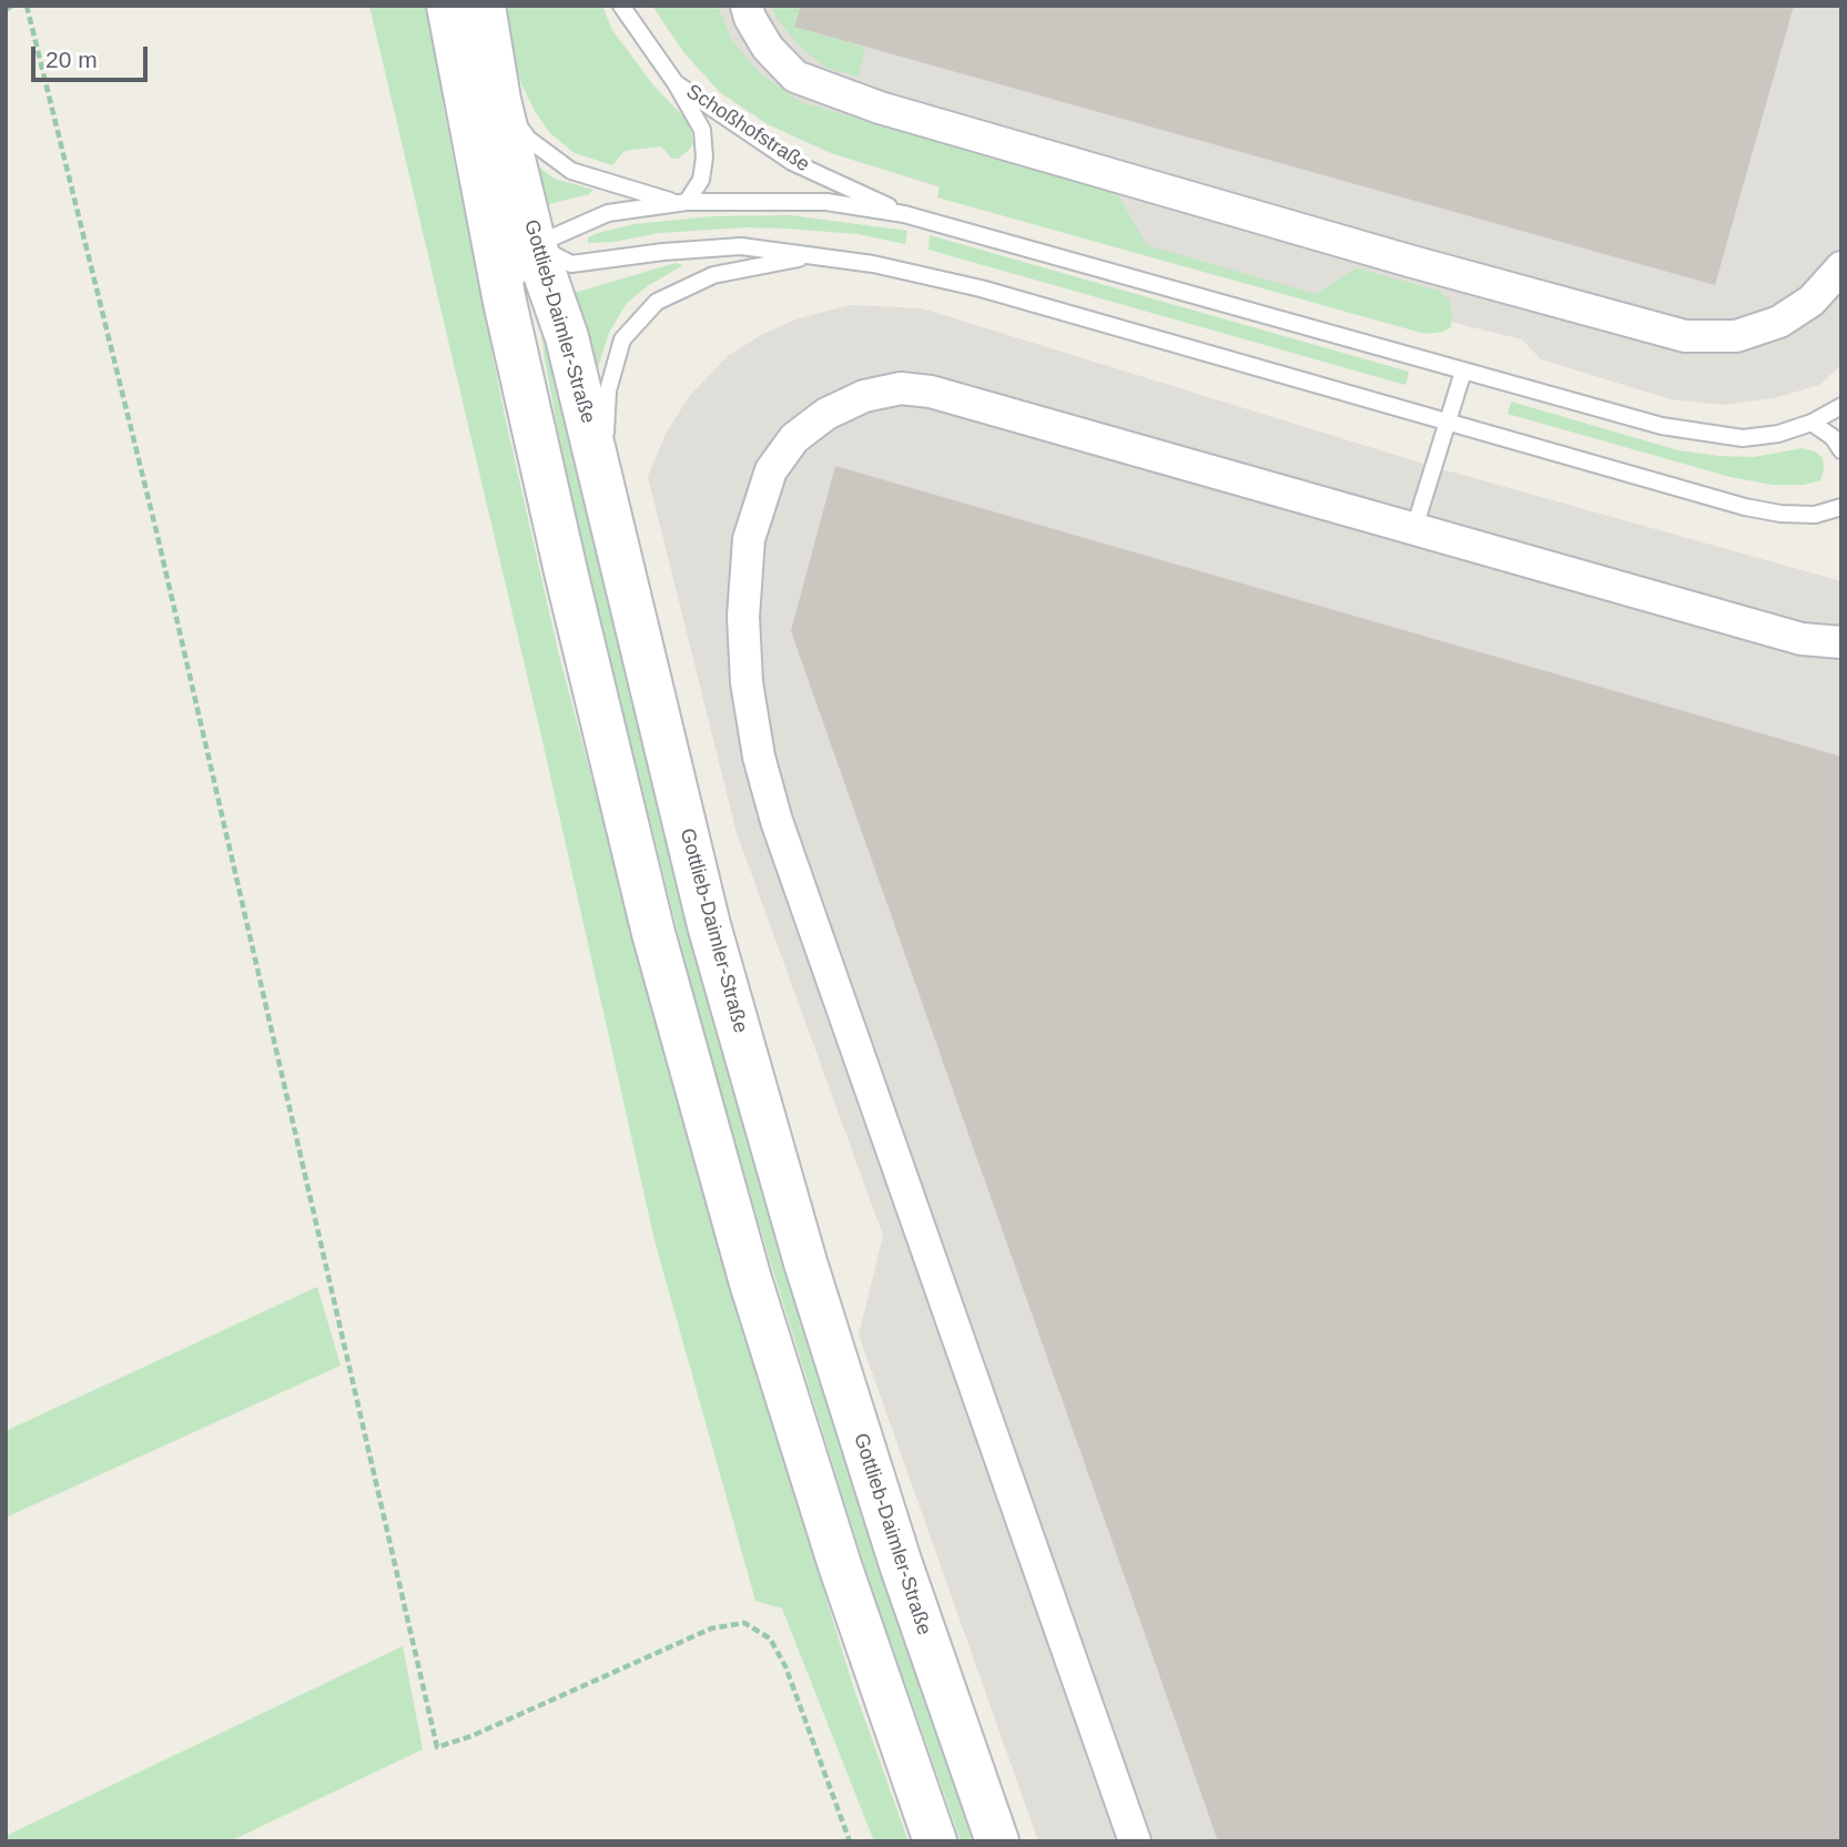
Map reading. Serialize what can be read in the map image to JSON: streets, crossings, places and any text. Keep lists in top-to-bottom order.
{
  "streets": {
    "main road": ["Gottlieb-Daimler-Straße"],
    "lane": ["Schoßhofstraße"]
  },
  "scale_bar": "20 m"
}
